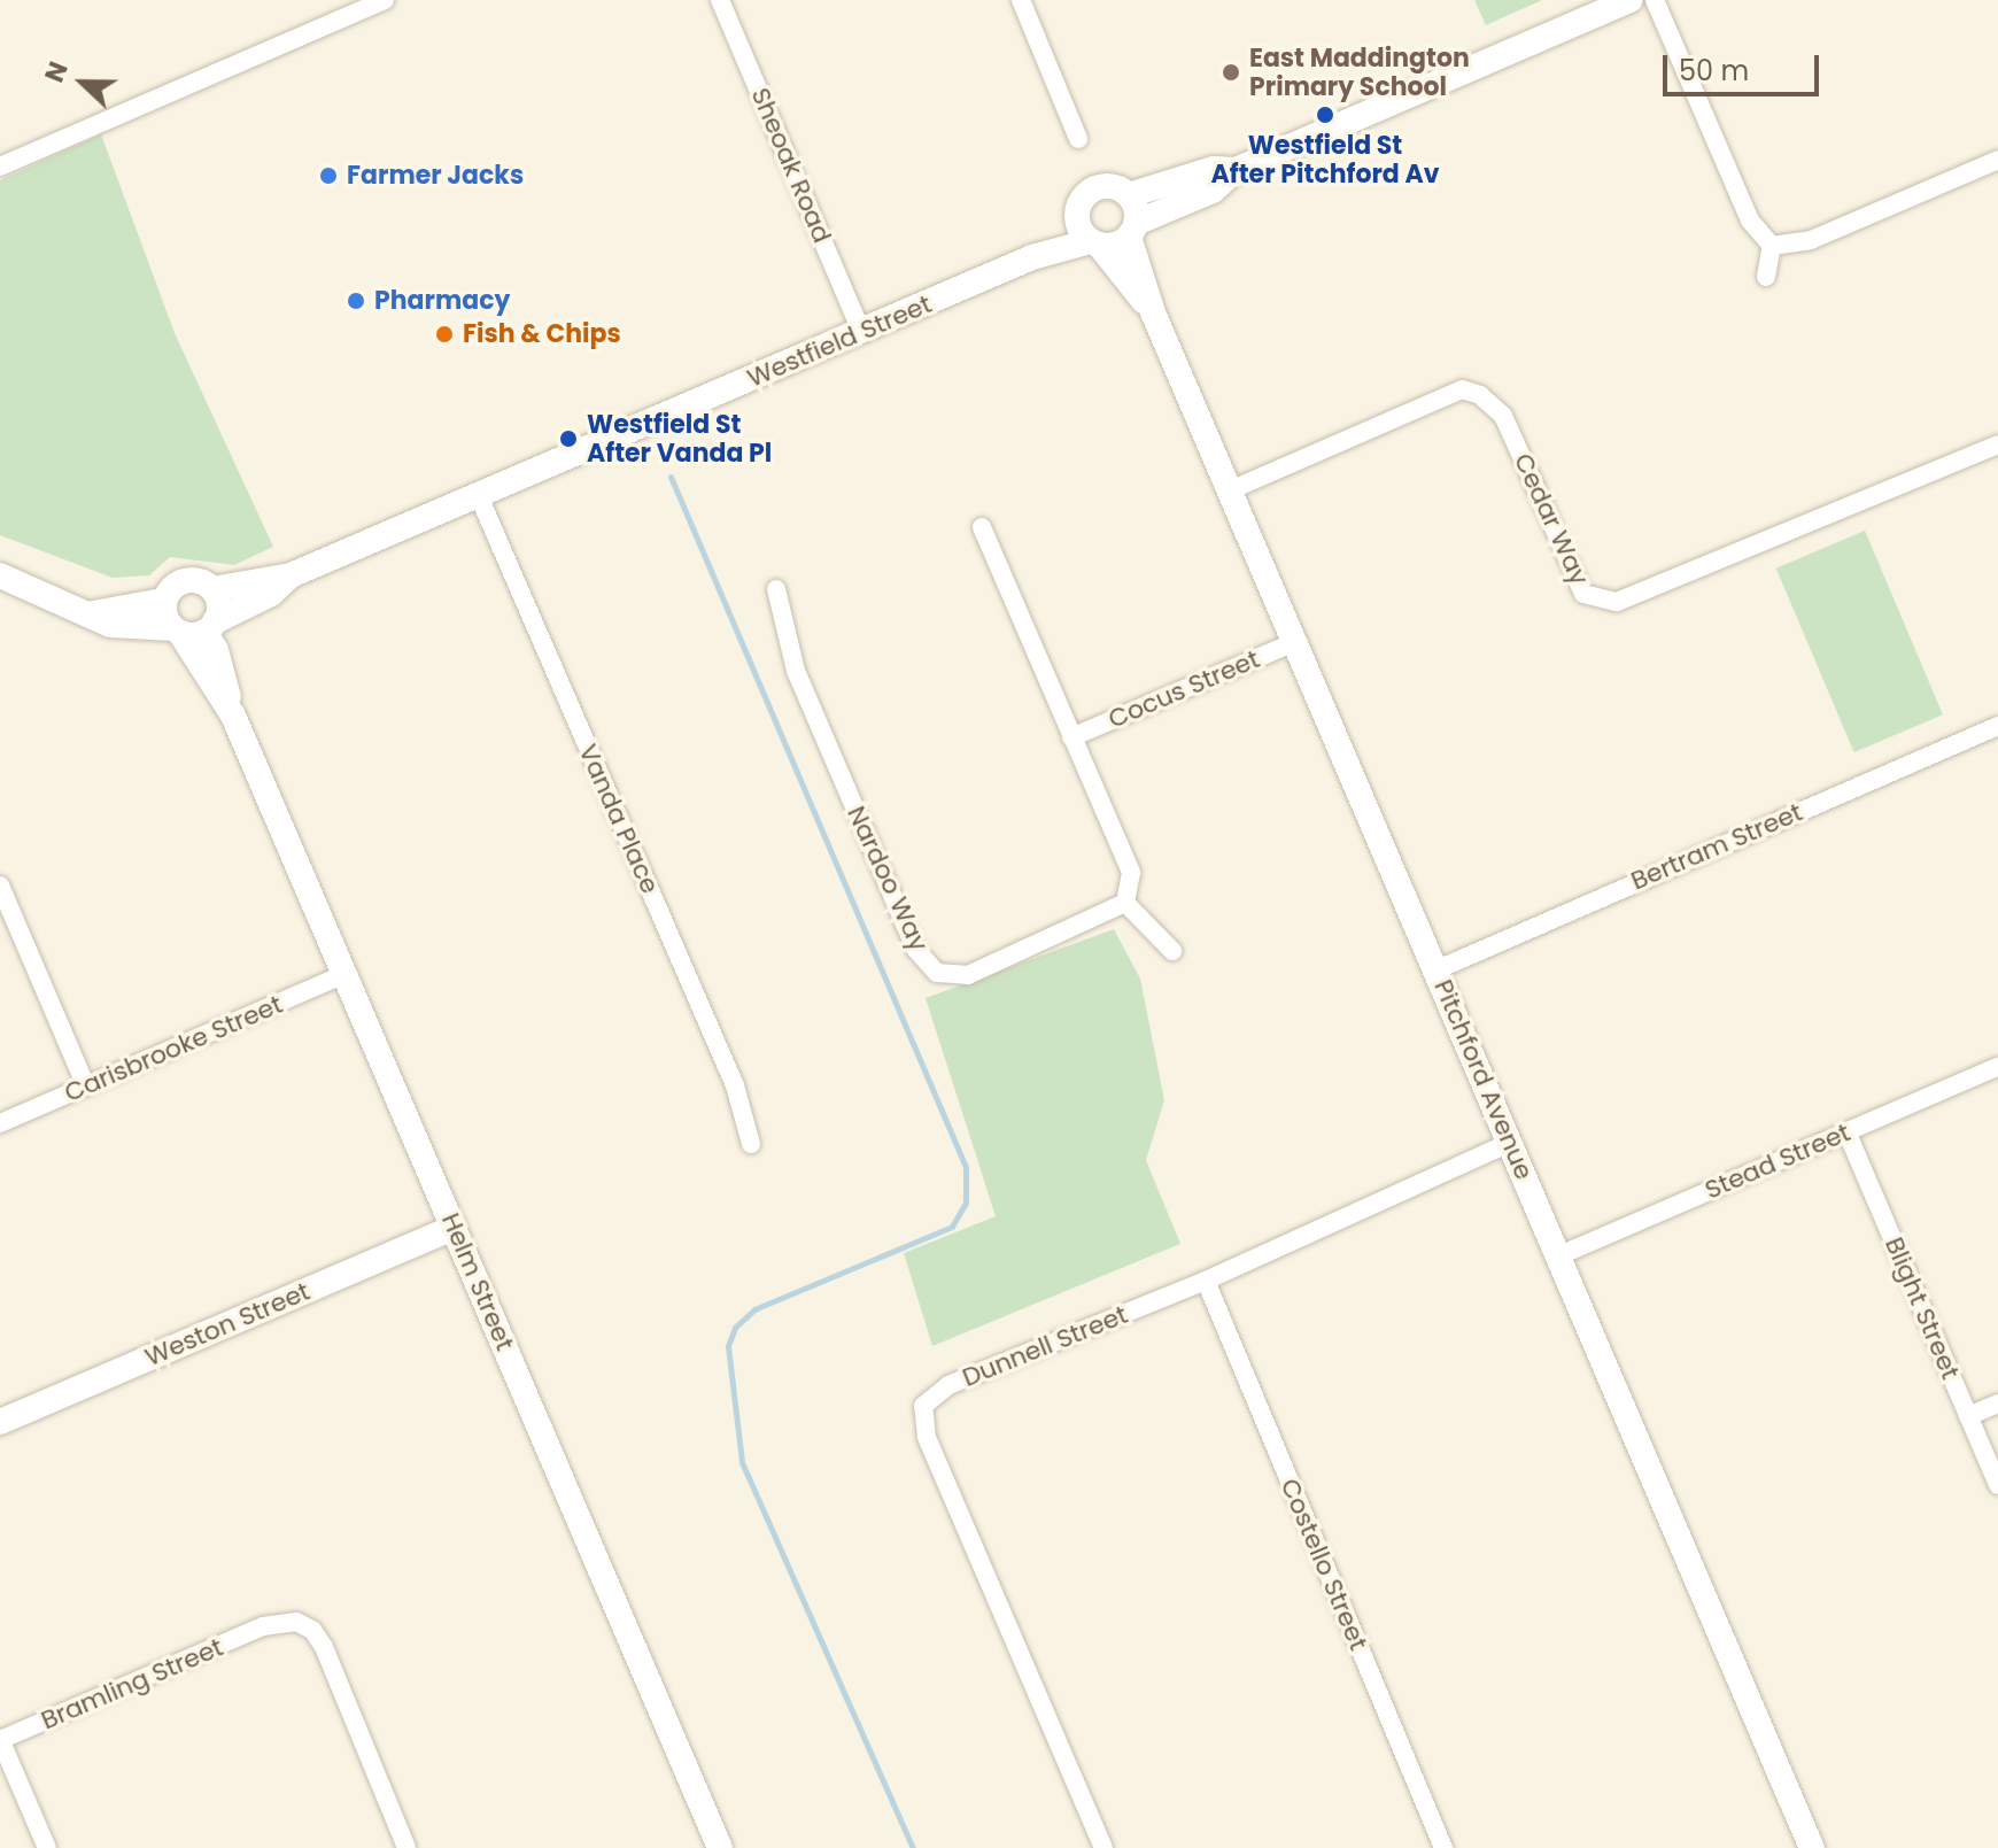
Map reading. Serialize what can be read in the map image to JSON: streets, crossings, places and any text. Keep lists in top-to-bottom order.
{
  "streets": {
    "street": [
      "Sheoak Road",
      "Westfield Street",
      "Cedar Way",
      "Cocus Street",
      "Vanda Place",
      "Bertram Street",
      "Nardoo Way",
      "Carisbrooke Street",
      "Pitchford Avenue",
      "Stead Street",
      "Helm Street",
      "Blight Street",
      "Weston Street",
      "Dunnell Street",
      "Costello Street",
      "Bramling Street"
    ]
  },
  "crossings": [
    ["Sheoak Road", "Westfield Street"],
    ["Westfield Street", "Vanda Place"],
    ["Westfield Street", "Pitchford Avenue"],
    ["Westfield Street", "Helm Street"],
    ["Cedar Way", "Pitchford Avenue"],
    ["Cocus Street", "Pitchford Avenue"],
    ["Bertram Street", "Pitchford Avenue"],
    ["Carisbrooke Street", "Helm Street"],
    ["Pitchford Avenue", "Stead Street"],
    ["Pitchford Avenue", "Dunnell Street"],
    ["Stead Street", "Blight Street"],
    ["Helm Street", "Weston Street"],
    ["Dunnell Street", "Costello Street"]
  ],
  "places": [
    "East Maddington Primary School",
    "Westfield St After Pitchford Av",
    "Farmer Jacks",
    "Pharmacy",
    "Fish & Chips",
    "Westfield St After Vanda Pl"
  ],
  "scale_bar": "50 m",
  "north": "left"
}
